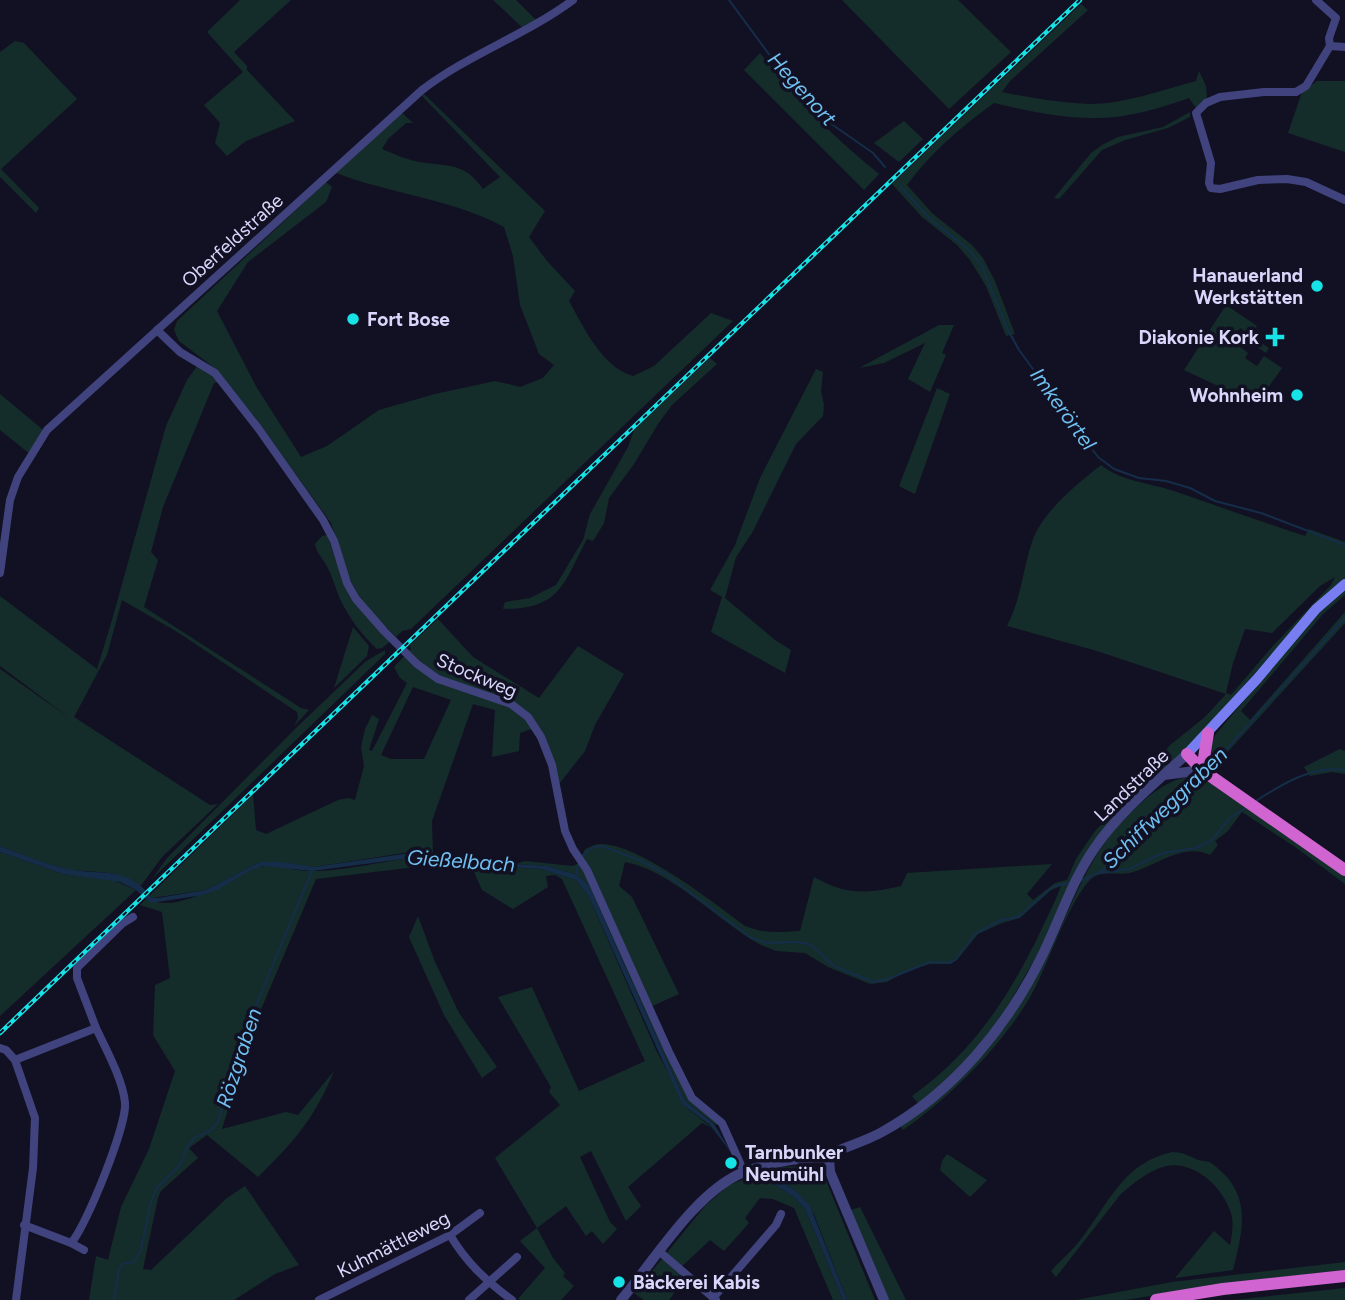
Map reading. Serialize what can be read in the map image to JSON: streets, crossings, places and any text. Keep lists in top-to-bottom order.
{
  "streets": {
    "main road": ["Landstraße"],
    "street": ["Oberfeldstraße", "Stockweg", "Kuhmättleweg"]
  },
  "crossings": [
    ["Oberfeldstraße", "Stockweg"]
  ],
  "water": [
    "Hegenort",
    "Imkerörtel",
    "Schiffweggraben",
    "Gießelbach",
    "Rözgraben"
  ],
  "places": {
    "other": [
      "Hanauerland Werkstätten",
      "Fort Bose",
      "Wohnheim",
      "Tarnbunker Neumühl",
      "Bäckerei Kabis"
    ],
    "health": ["Diakonie Kork"]
  }
}
